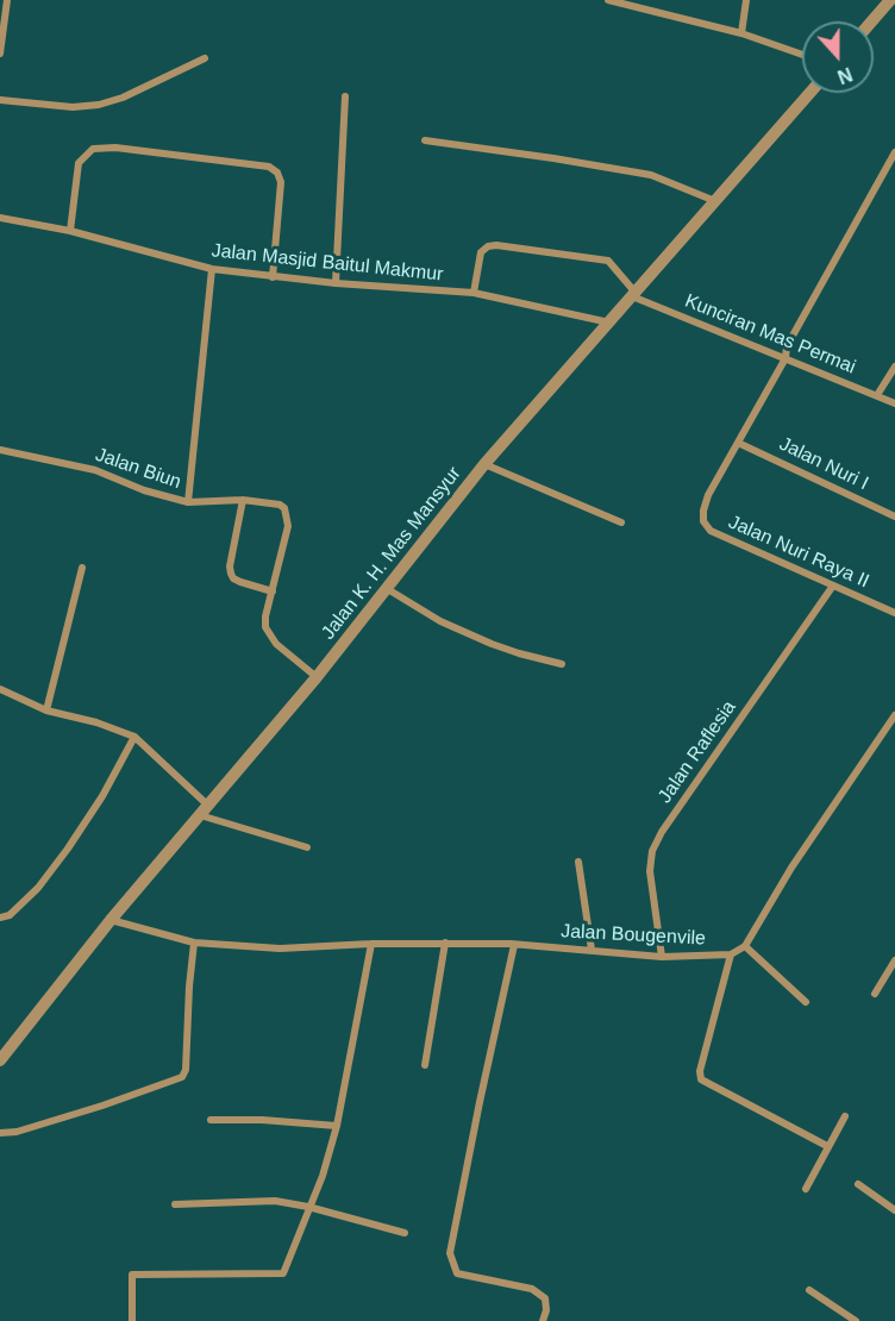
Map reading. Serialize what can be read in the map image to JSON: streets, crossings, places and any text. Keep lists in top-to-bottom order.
{
  "streets": {
    "street": [
      "Jalan Masjid Baitul Makmur",
      "Kunciran Mas Permai",
      "Jalan Nuri I",
      "Jalan Biun",
      "Jalan Nuri Raya II",
      "Jalan K. H. Mas Mansyur",
      "Jalan Raflesia",
      "Jalan Bougenvile"
    ]
  },
  "crossings": [
    ["Jalan Masjid Baitul Makmur", "Jalan K. H. Mas Mansyur"],
    ["Kunciran Mas Permai", "Jalan Nuri Raya II"],
    ["Kunciran Mas Permai", "Jalan K. H. Mas Mansyur"],
    ["Jalan Nuri I", "Jalan Nuri Raya II"],
    ["Jalan Biun", "Jalan K. H. Mas Mansyur"],
    ["Jalan Nuri Raya II", "Jalan Raflesia"],
    ["Jalan K. H. Mas Mansyur", "Jalan Bougenvile"],
    ["Jalan Raflesia", "Jalan Bougenvile"]
  ],
  "north": "bottom"
}
